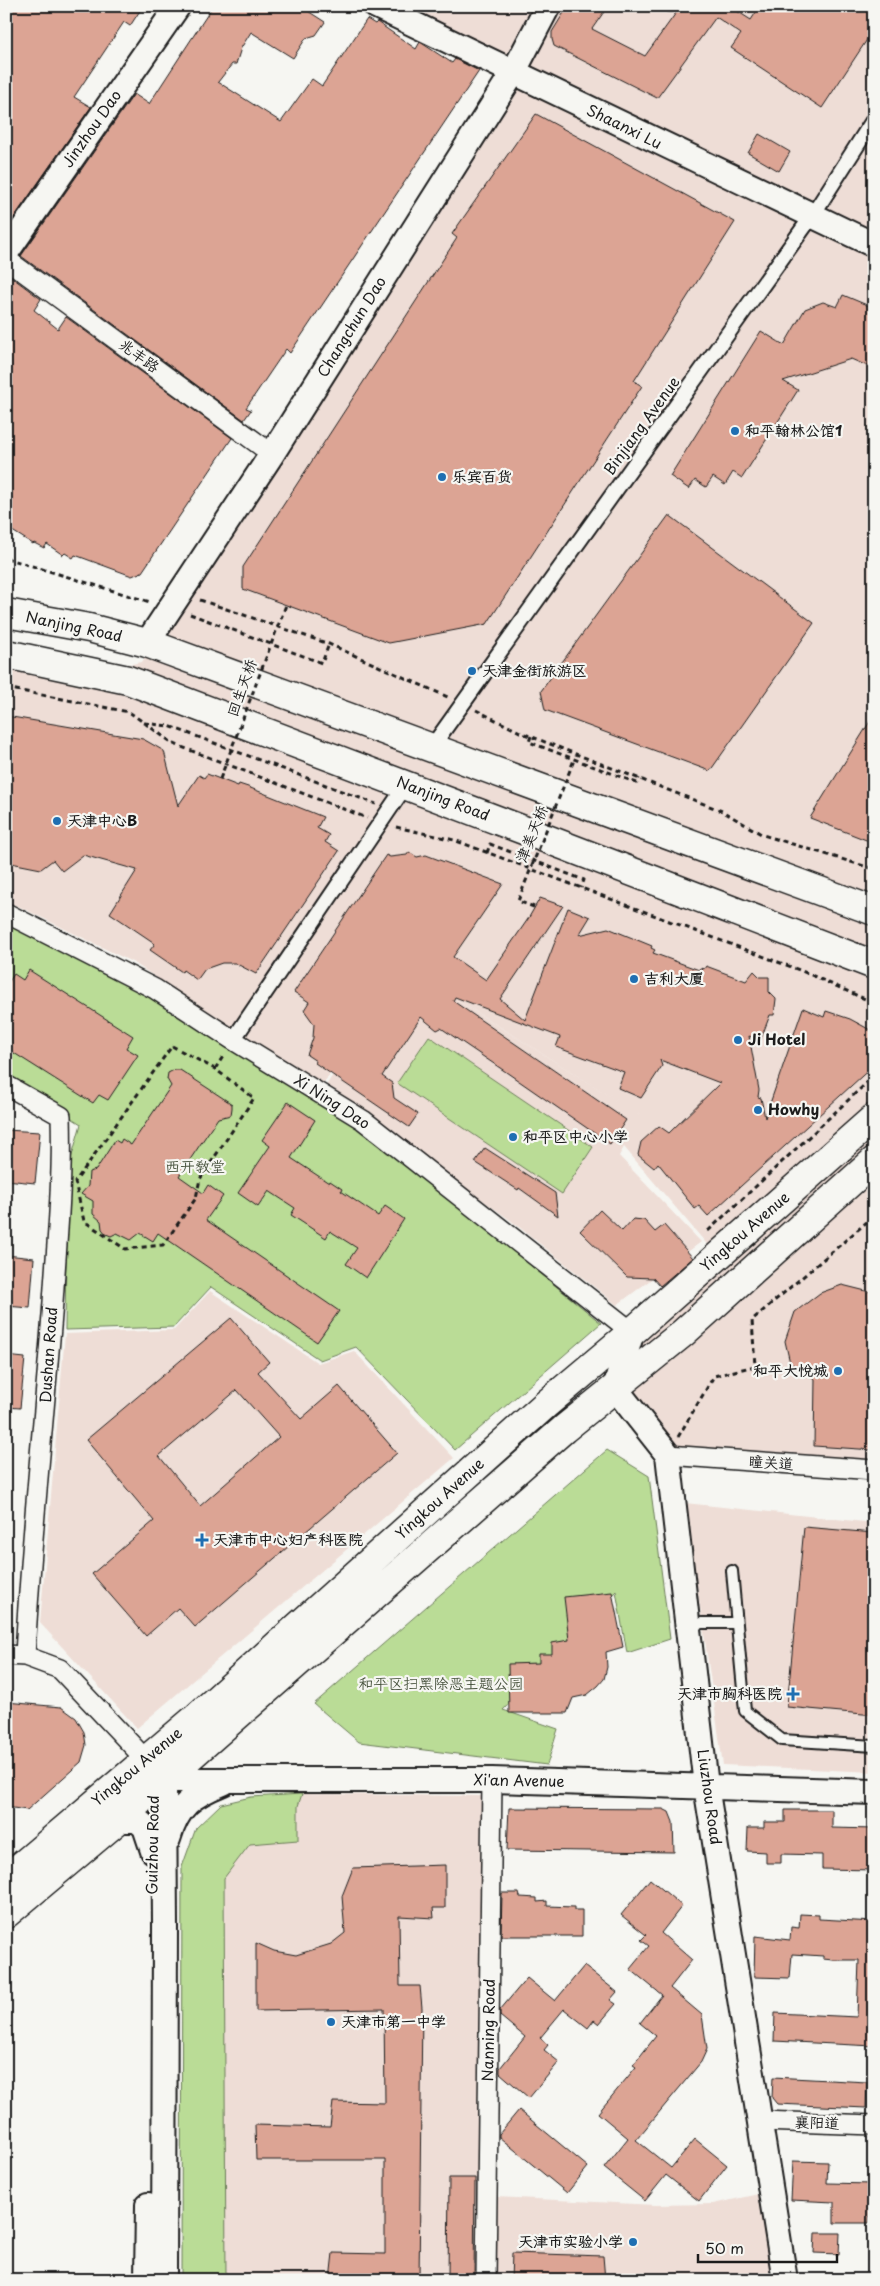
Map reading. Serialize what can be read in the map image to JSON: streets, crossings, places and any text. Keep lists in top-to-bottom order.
{
  "streets": {
    "main road": ["Nanjing Road", "Yingkou Avenue"],
    "street": [
      "Shaanxi Lu",
      "Jinzhou Dao",
      "Changchun Dao",
      "兆丰路",
      "Binjiang Avenue",
      "Xi Ning Dao",
      "Dushan Road",
      "瞳关道",
      "Xi'an Avenue",
      "Liuzhou Road",
      "Guizhou Road",
      "Nanning Road",
      "襄阳道"
    ],
    "path": ["回生天桥", "津美天桥"]
  },
  "crossings": [
    ["Shaanxi Lu", "Changchun Dao"],
    ["Shaanxi Lu", "Binjiang Avenue"],
    ["Changchun Dao", "兆丰路"],
    ["Changchun Dao", "Nanjing Road"],
    ["Binjiang Avenue", "Nanjing Road"],
    ["Xi Ning Dao", "Yingkou Avenue"],
    ["Yingkou Avenue", "Xi'an Avenue"],
    ["Yingkou Avenue", "Guizhou Road"],
    ["瞳关道", "Liuzhou Road"],
    ["Xi'an Avenue", "Liuzhou Road"],
    ["Xi'an Avenue", "Guizhou Road"],
    ["Xi'an Avenue", "Nanning Road"],
    ["Liuzhou Road", "襄阳道"]
  ],
  "parks": ["西开教堂", "和平区扫黑除恶主题公园"],
  "places": {
    "other": [
      "和平翰林公馆1",
      "乐宾百货",
      "天津金街旅游区",
      "天津中心B",
      "吉利大厦",
      "Ji Hotel",
      "Howhy",
      "和平区中心小学",
      "和平大悦城",
      "天津市第一中学",
      "天津市实验小学"
    ],
    "health": ["天津市中心妇产科医院", "天津市胸科医院"]
  },
  "scale_bar": "50 m"
}
